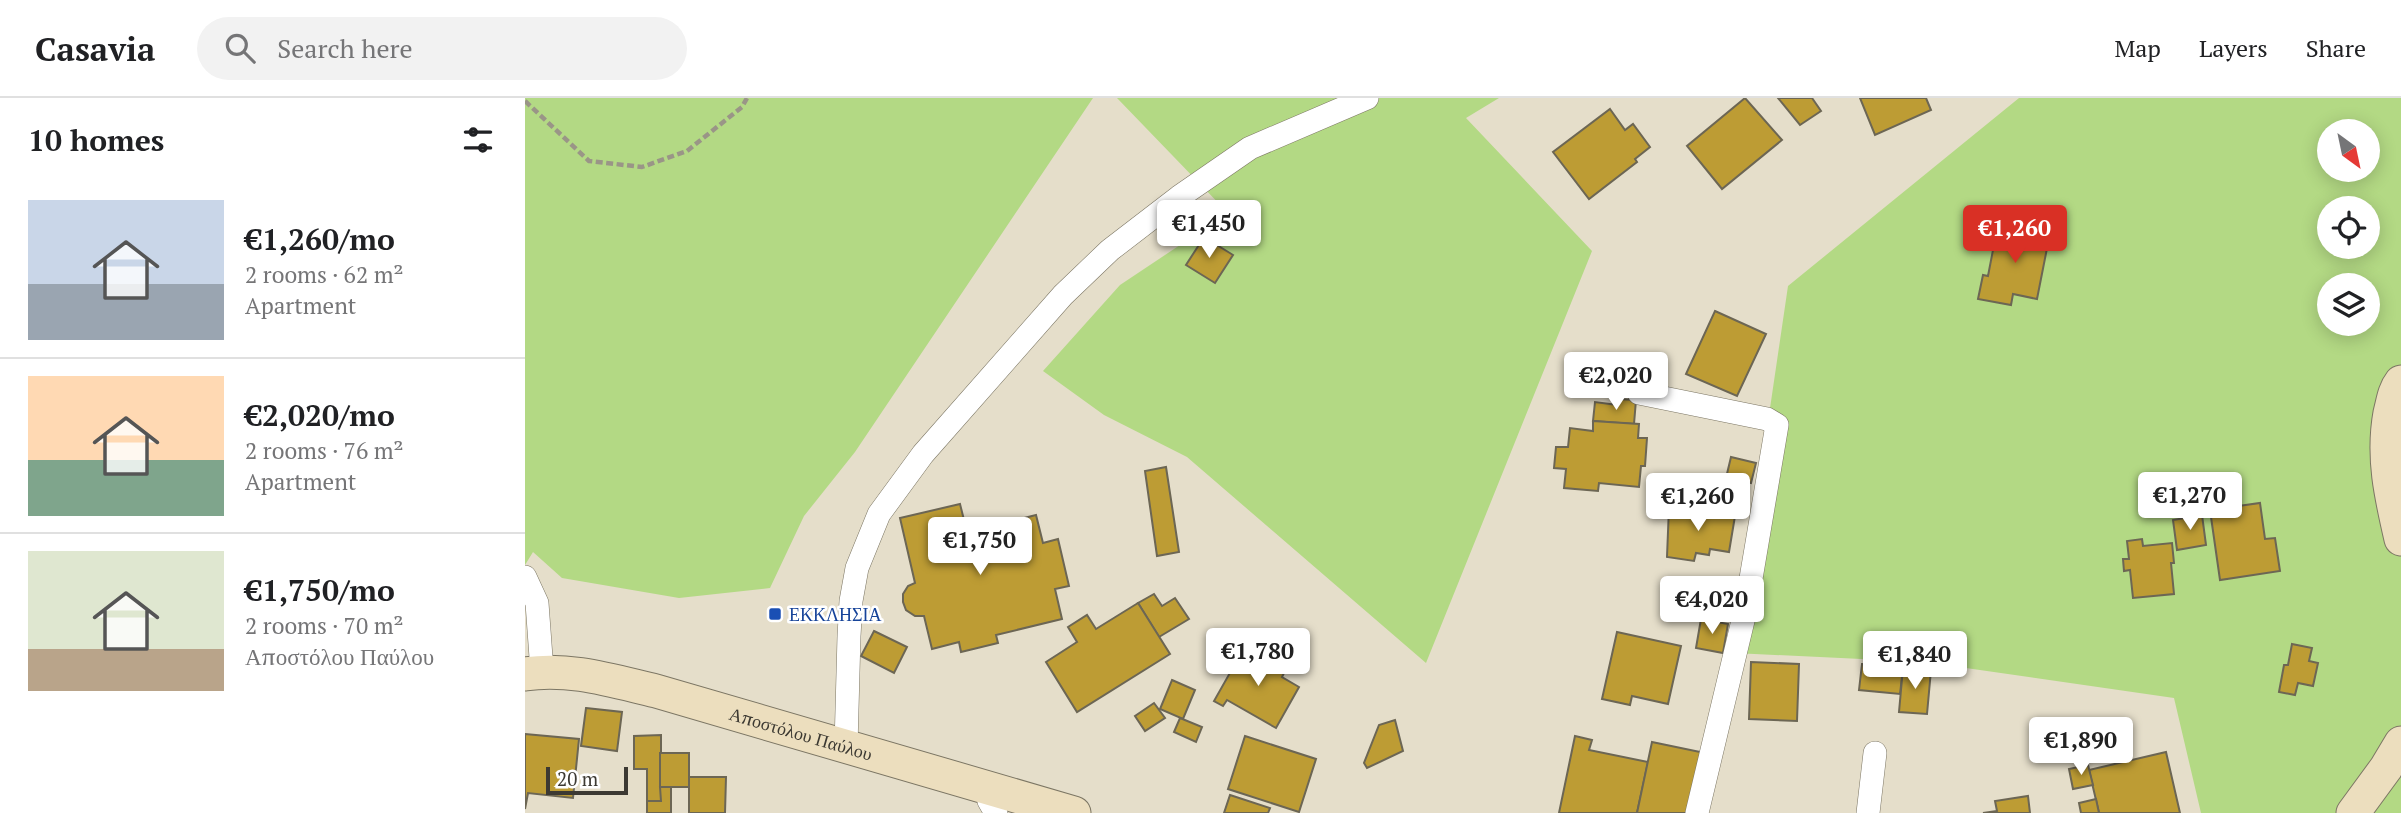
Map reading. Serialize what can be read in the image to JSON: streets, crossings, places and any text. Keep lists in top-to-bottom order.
{
  "streets": {
    "street": ["Αποστόλου Παύλου"]
  },
  "places": {
    "transit": ["ΕΚΚΛΗΣΙΑ"]
  },
  "scale_bar": "20 m",
  "north": "bottom right",
  "page": {
    "header": "Casavia",
    "search": "Search here",
    "nav": ["Map", "Layers", "Share"],
    "heading": "10 homes",
    "list": [
      {
        "name": "€1,260/mo",
        "note": "2 rooms · 62 m² · Apartment"
      },
      {
        "name": "€2,020/mo",
        "note": "2 rooms · 76 m² · Apartment"
      },
      {
        "name": "€1,750/mo",
        "note": "2 rooms · 70 m² · Αποστόλου Παύλου"
      }
    ],
    "price": [
      "€1,450",
      "€1,260",
      "€2,020",
      "€1,270",
      "€1,260",
      "€1,750",
      "€4,020",
      "€1,780",
      "€1,840",
      "€1,890"
    ],
    "scale": "20 m"
  }
}
